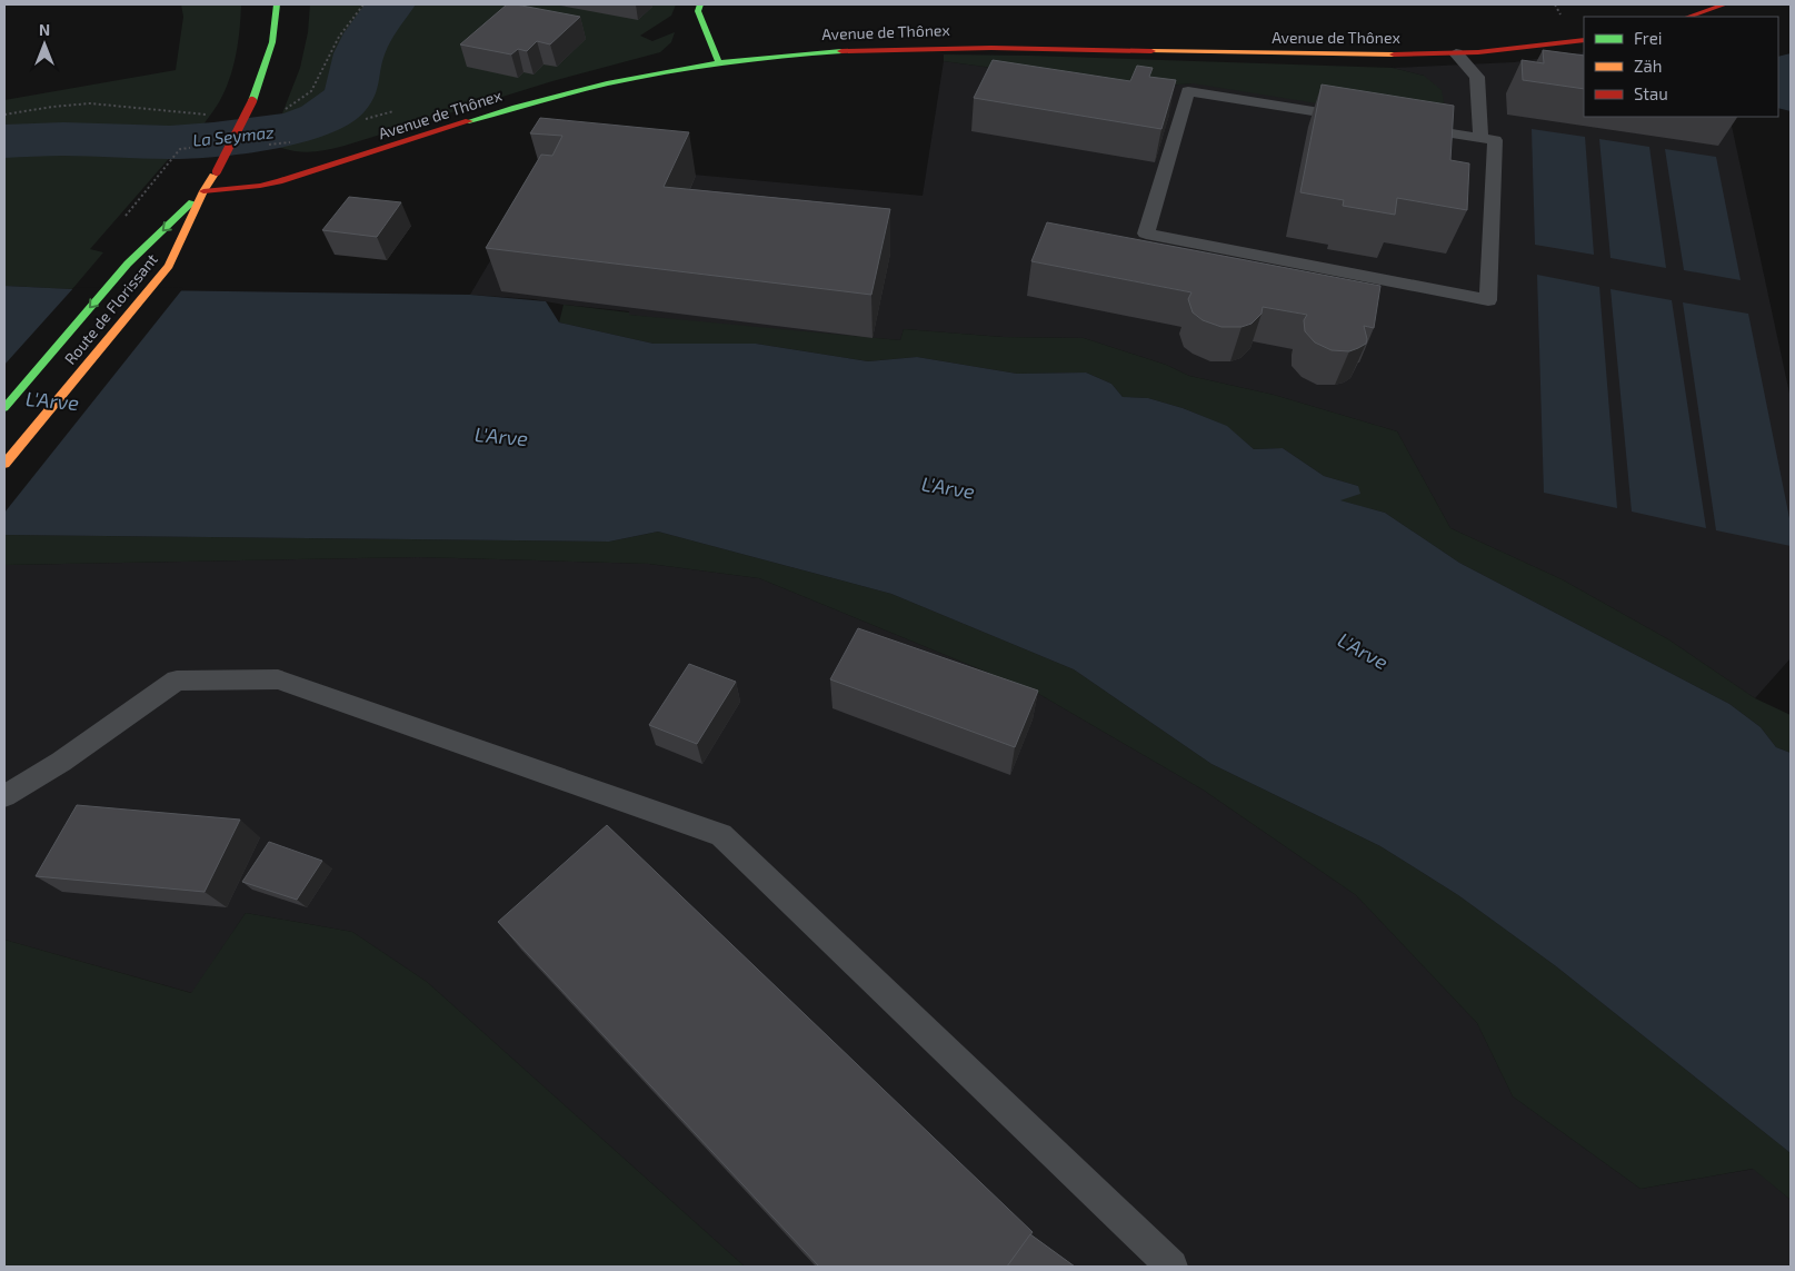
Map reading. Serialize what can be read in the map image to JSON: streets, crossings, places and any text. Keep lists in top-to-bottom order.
{
  "streets": {
    "main road": ["Avenue de Thônex", "Route de Florissant"]
  },
  "crossings": [
    ["Avenue de Thônex", "Route de Florissant"]
  ],
  "water": ["La Seymaz", "L'Arve"],
  "legend": ["Frei", "Zäh", "Stau"],
  "north": "top"
}
